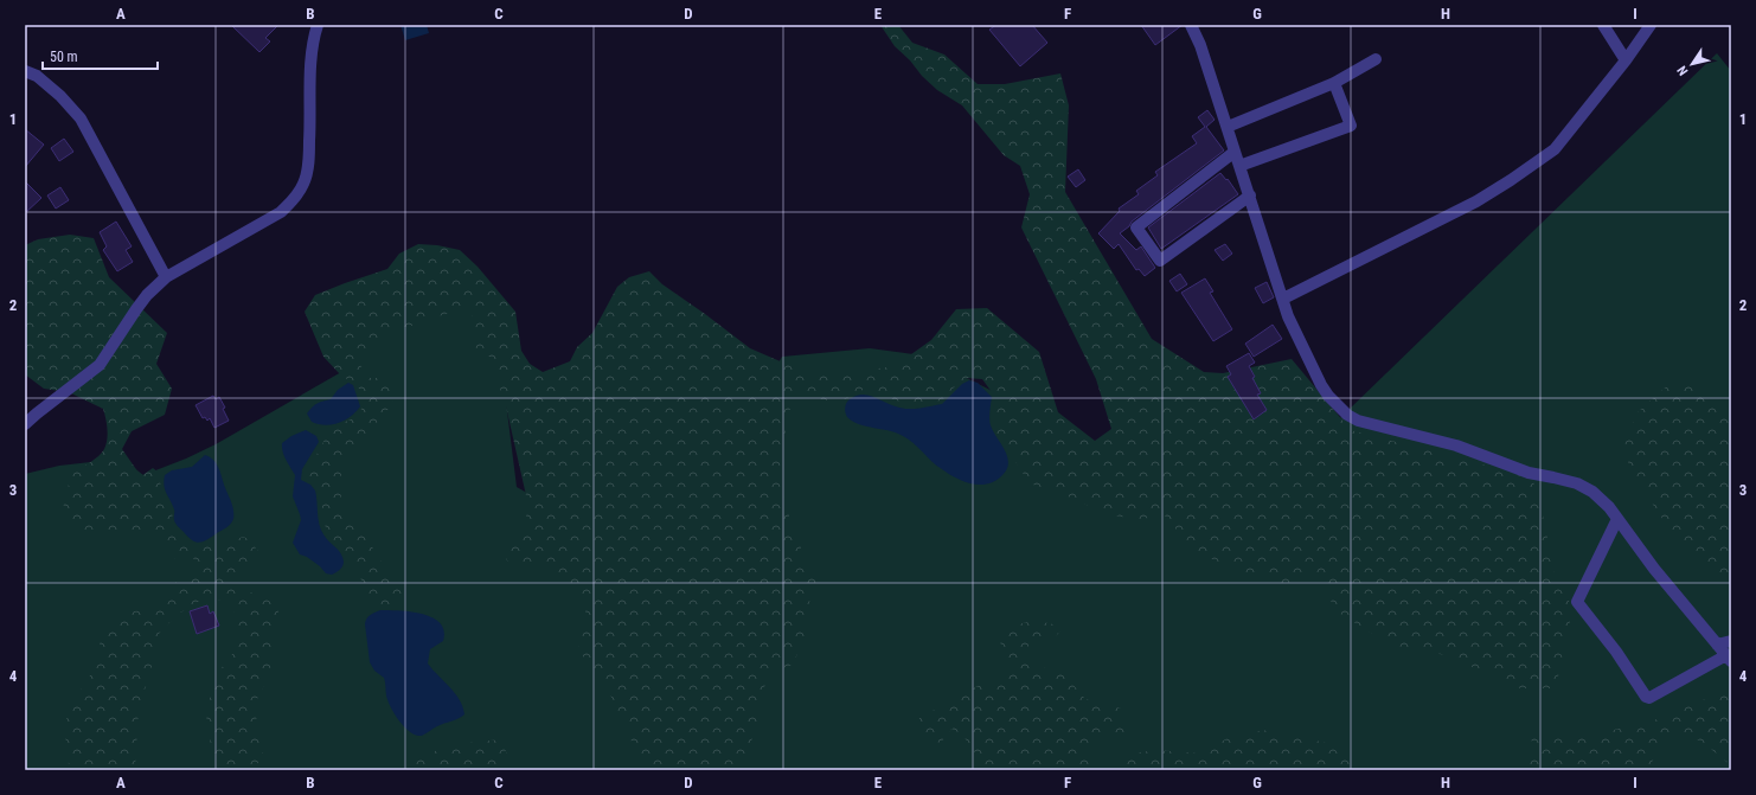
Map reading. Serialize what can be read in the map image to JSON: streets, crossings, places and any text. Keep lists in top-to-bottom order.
{
  "scale_bar": "50 m",
  "north": "bottom left",
  "grid": {
    "columns": [
      "A",
      "B",
      "C",
      "D",
      "E",
      "F",
      "G",
      "H",
      "I"
    ],
    "rows": [
      "1",
      "2",
      "3",
      "4"
    ]
  }
}
